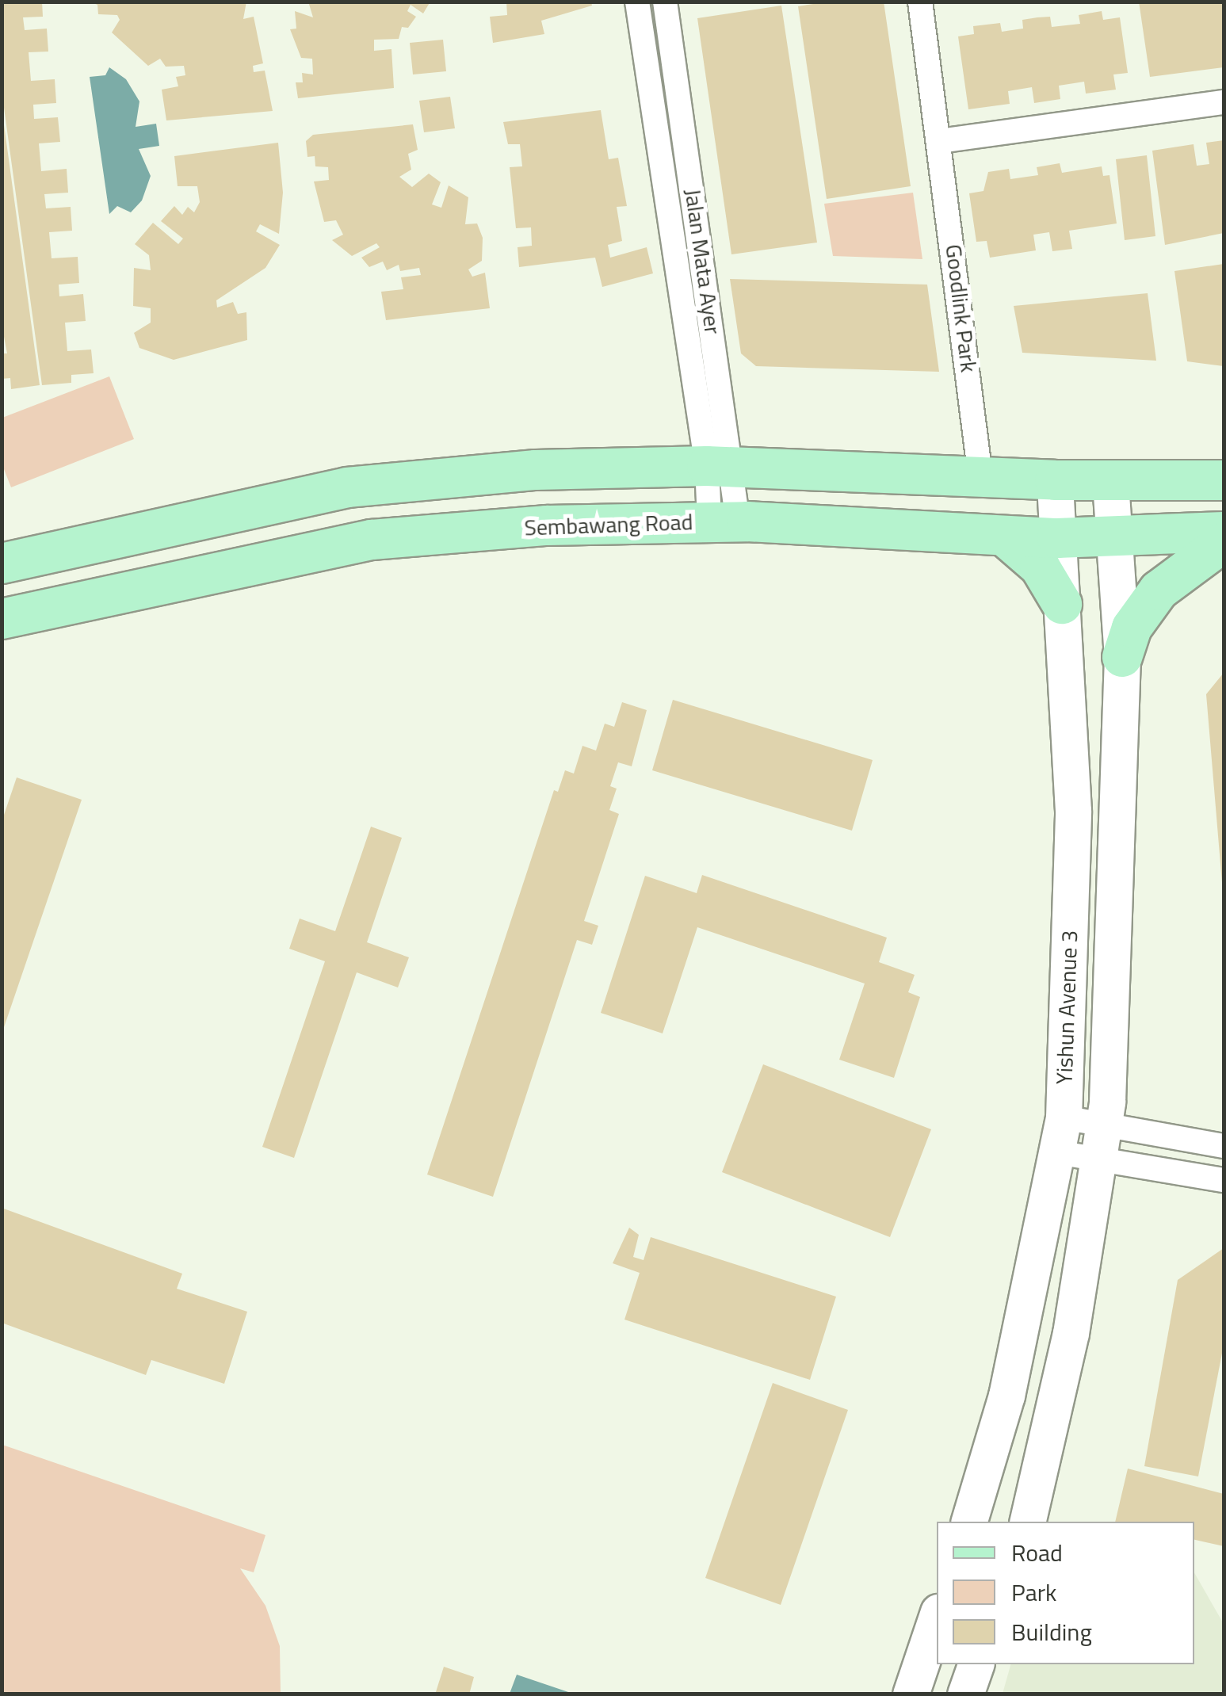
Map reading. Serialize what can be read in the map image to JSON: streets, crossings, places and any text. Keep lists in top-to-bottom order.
{
  "streets": {
    "main road": ["Sembawang Road", "Yishun Avenue 3"],
    "street": ["Jalan Mata Ayer", "Goodlink Park"]
  },
  "crossings": [
    ["Jalan Mata Ayer", "Sembawang Road"],
    ["Sembawang Road", "Yishun Avenue 3"]
  ],
  "legend": ["Road", "Park", "Building"]
}
